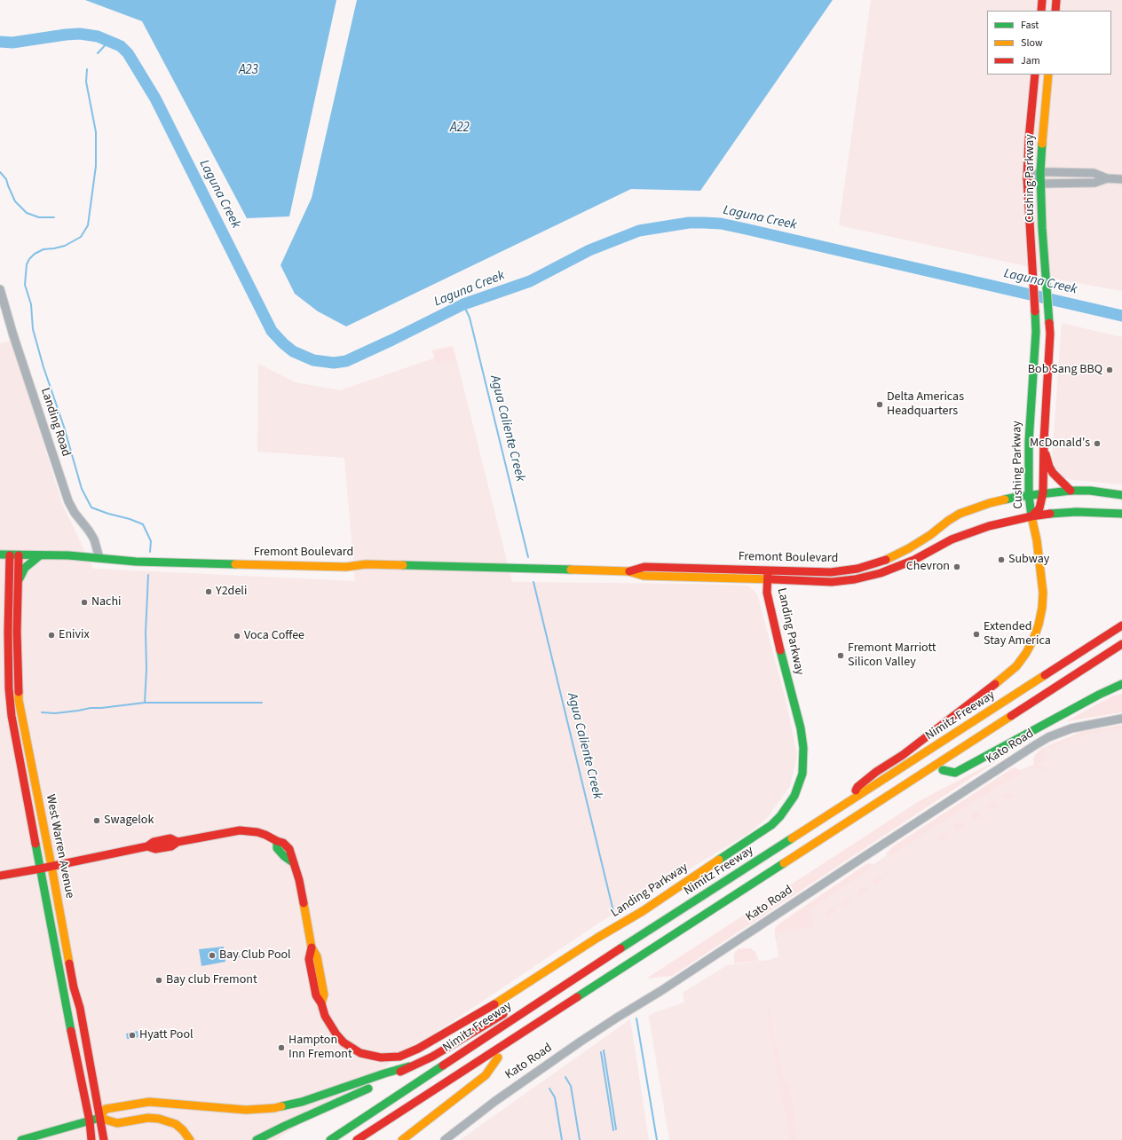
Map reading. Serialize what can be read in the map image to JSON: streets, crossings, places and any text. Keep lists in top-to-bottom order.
{
  "streets": {
    "main road": [
      "Cushing Parkway",
      "Fremont Boulevard",
      "Landing Parkway",
      "Nimitz Freeway",
      "West Warren Avenue"
    ],
    "street": ["Landing Road", "Kato Road"]
  },
  "crossings": [
    ["Cushing Parkway", "Fremont Boulevard"],
    ["Landing Road", "Fremont Boulevard"],
    ["Fremont Boulevard", "Landing Parkway"],
    ["Fremont Boulevard", "West Warren Avenue"],
    ["Landing Parkway", "West Warren Avenue"]
  ],
  "water": [
    "A23",
    "A22",
    "Laguna Creek",
    "Agua Caliente Creek"
  ],
  "places": [
    "Bob Sang BBQ",
    "Delta Americas Headquarters",
    "McDonald's",
    "Subway",
    "Chevron",
    "Y2deli",
    "Nachi",
    "Extended Stay America",
    "Enivix",
    "Voca Coffee",
    "Fremont Marriott Silicon Valley",
    "Swagelok",
    "Bay Club Pool",
    "Bay club Fremont",
    "Hyatt Pool",
    "Hampton Inn Fremont"
  ],
  "legend": ["Fast", "Slow", "Jam"]
}
